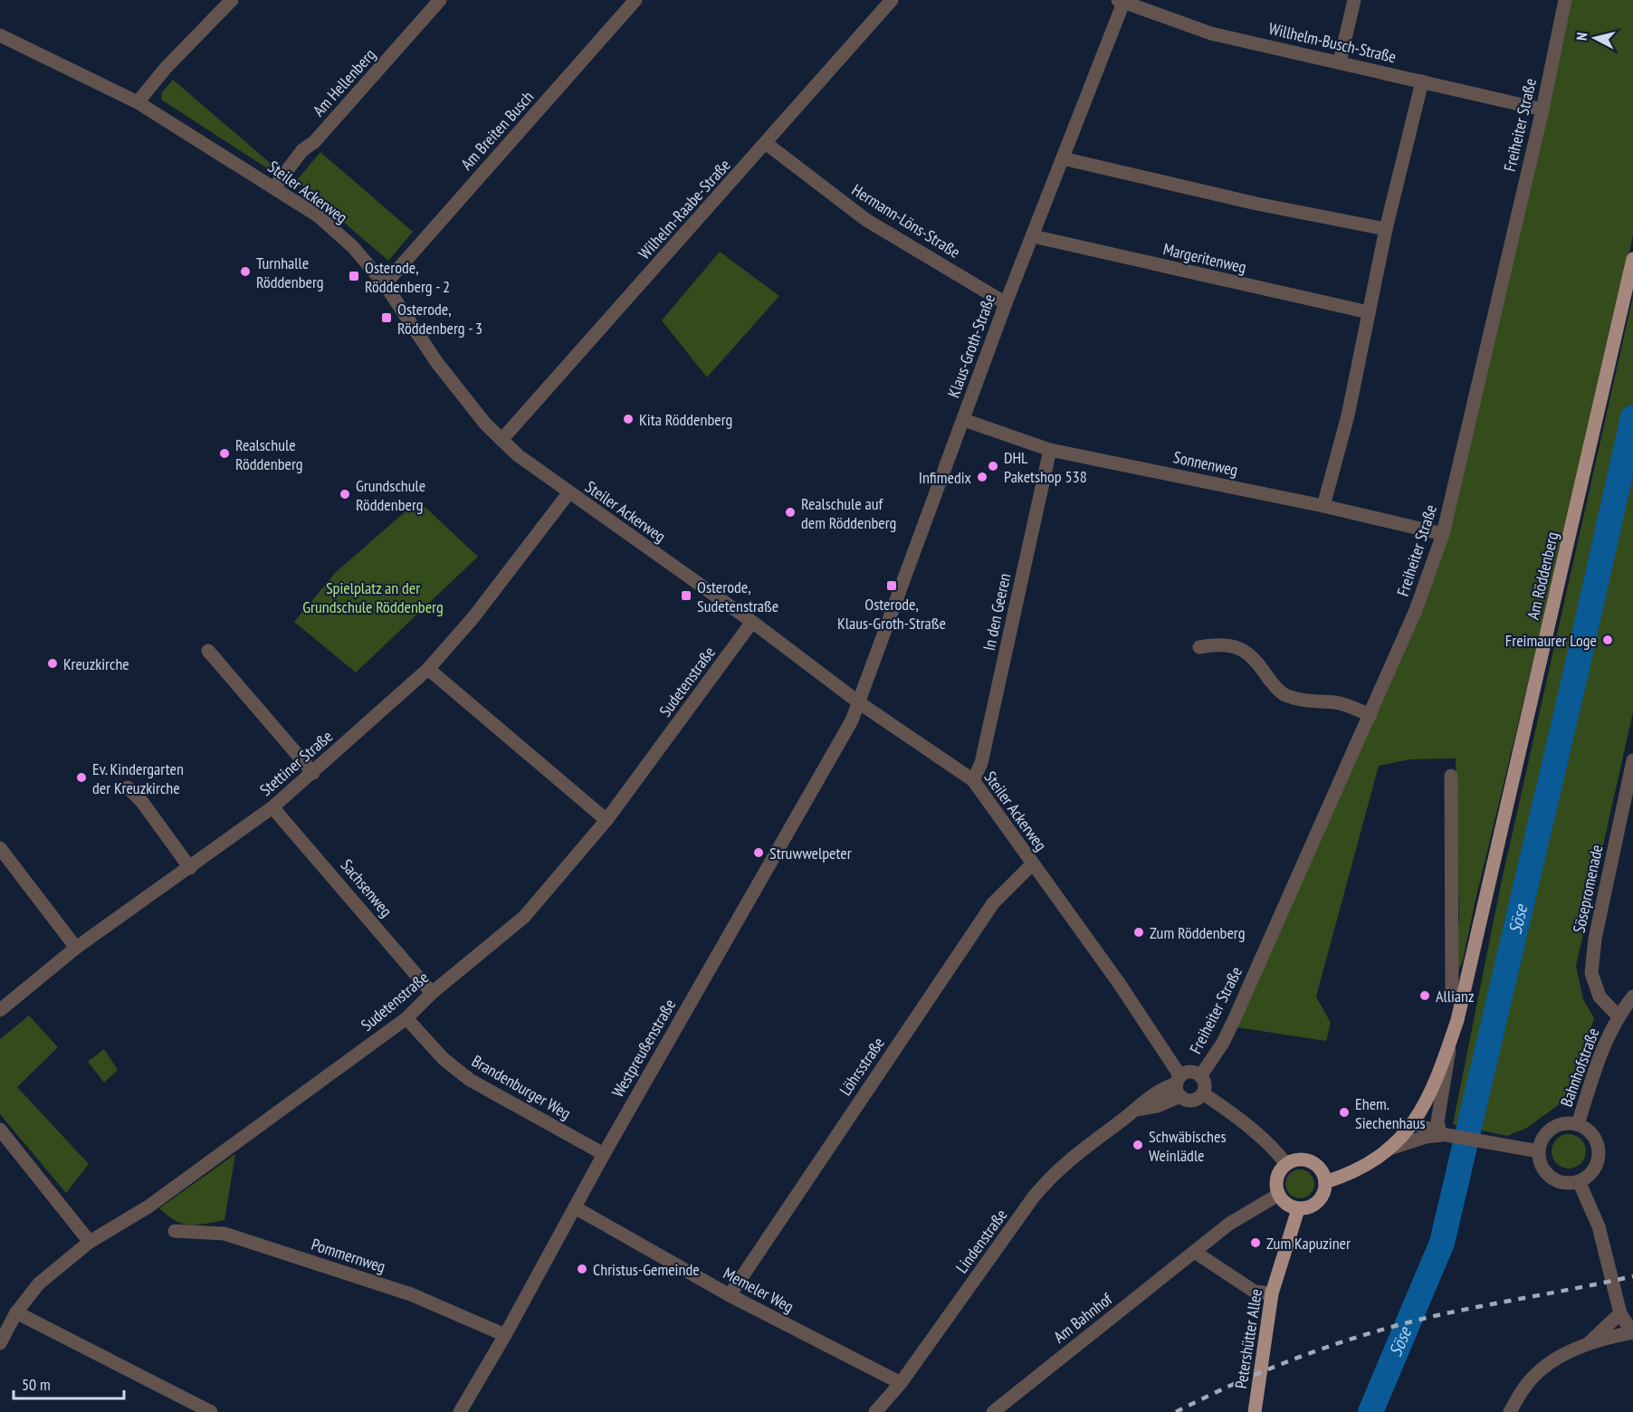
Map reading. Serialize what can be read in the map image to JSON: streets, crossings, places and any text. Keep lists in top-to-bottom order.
{
  "streets": {
    "main road": ["Am Röddenberg", "Petershütter Allee"],
    "street": [
      "Willhelm-Busch-Straße",
      "Am Hellenberg",
      "Freiheiter Straße",
      "Am Breiten Busch",
      "Steiler Ackerweg",
      "Wilhelm-Raabe-Straße",
      "Hermann-Löns-Straße",
      "Margeritenweg",
      "Klaus-Groth-Straße",
      "Sonnenweg",
      "In den Geeren",
      "Sudetenstraße",
      "Stettiner Straße",
      "Sachsenweg",
      "Sösepromenade",
      "Westpreußenstraße",
      "Löhrsstraße",
      "Bahnhofstraße",
      "Brandenburger Weg",
      "Lindenstraße",
      "Pommernweg",
      "Memeler Weg",
      "Am Bahnhof"
    ]
  },
  "crossings": [
    ["Willhelm-Busch-Straße", "Freiheiter Straße"],
    ["Willhelm-Busch-Straße", "Klaus-Groth-Straße"],
    ["Am Hellenberg", "Steiler Ackerweg"],
    ["Freiheiter Straße", "Steiler Ackerweg"],
    ["Freiheiter Straße", "Sonnenweg"],
    ["Freiheiter Straße", "Lindenstraße"],
    ["Am Breiten Busch", "Steiler Ackerweg"],
    ["Steiler Ackerweg", "Wilhelm-Raabe-Straße"],
    ["Steiler Ackerweg", "Klaus-Groth-Straße"],
    ["Steiler Ackerweg", "In den Geeren"],
    ["Steiler Ackerweg", "Sudetenstraße"],
    ["Steiler Ackerweg", "Stettiner Straße"],
    ["Steiler Ackerweg", "Westpreußenstraße"],
    ["Steiler Ackerweg", "Löhrsstraße"],
    ["Steiler Ackerweg", "Lindenstraße"],
    ["Wilhelm-Raabe-Straße", "Hermann-Löns-Straße"],
    ["Hermann-Löns-Straße", "Klaus-Groth-Straße"],
    ["Margeritenweg", "Klaus-Groth-Straße"],
    ["Klaus-Groth-Straße", "Sonnenweg"],
    ["Klaus-Groth-Straße", "Westpreußenstraße"],
    ["Sonnenweg", "In den Geeren"],
    ["Sudetenstraße", "Sachsenweg"],
    ["Sudetenstraße", "Brandenburger Weg"],
    ["Stettiner Straße", "Sachsenweg"],
    ["Sösepromenade", "Bahnhofstraße"],
    ["Westpreußenstraße", "Brandenburger Weg"],
    ["Westpreußenstraße", "Pommernweg"],
    ["Westpreußenstraße", "Memeler Weg"],
    ["Löhrsstraße", "Memeler Weg"],
    ["Lindenstraße", "Memeler Weg"],
    ["Am Bahnhof", "Petershütter Allee"]
  ],
  "water": ["Söse"],
  "parks": ["Spielplatz an der Grundschule Röddenberg"],
  "places": {
    "other": [
      "Turnhalle Röddenberg",
      "Kita Röddenberg",
      "Realschule Röddenberg",
      "DHL Paketshop 538",
      "Infimedix",
      "Grundschule Röddenberg",
      "Realschule auf dem Röddenberg",
      "Freimaurer Loge",
      "Kreuzkirche",
      "Ev. Kindergarten der Kreuzkirche",
      "Struwwelpeter",
      "Zum Röddenberg",
      "Allianz",
      "Ehem. Siechenhaus",
      "Schwäbisches Weinlädle",
      "Zum Kapuziner",
      "Christus-Gemeinde"
    ],
    "transit": [
      "Osterode, Röddenberg - 2",
      "Osterode, Röddenberg - 3",
      "Osterode, Klaus-Groth-Straße",
      "Osterode, Sudetenstraße"
    ]
  },
  "scale_bar": "50 m",
  "north": "left"
}
